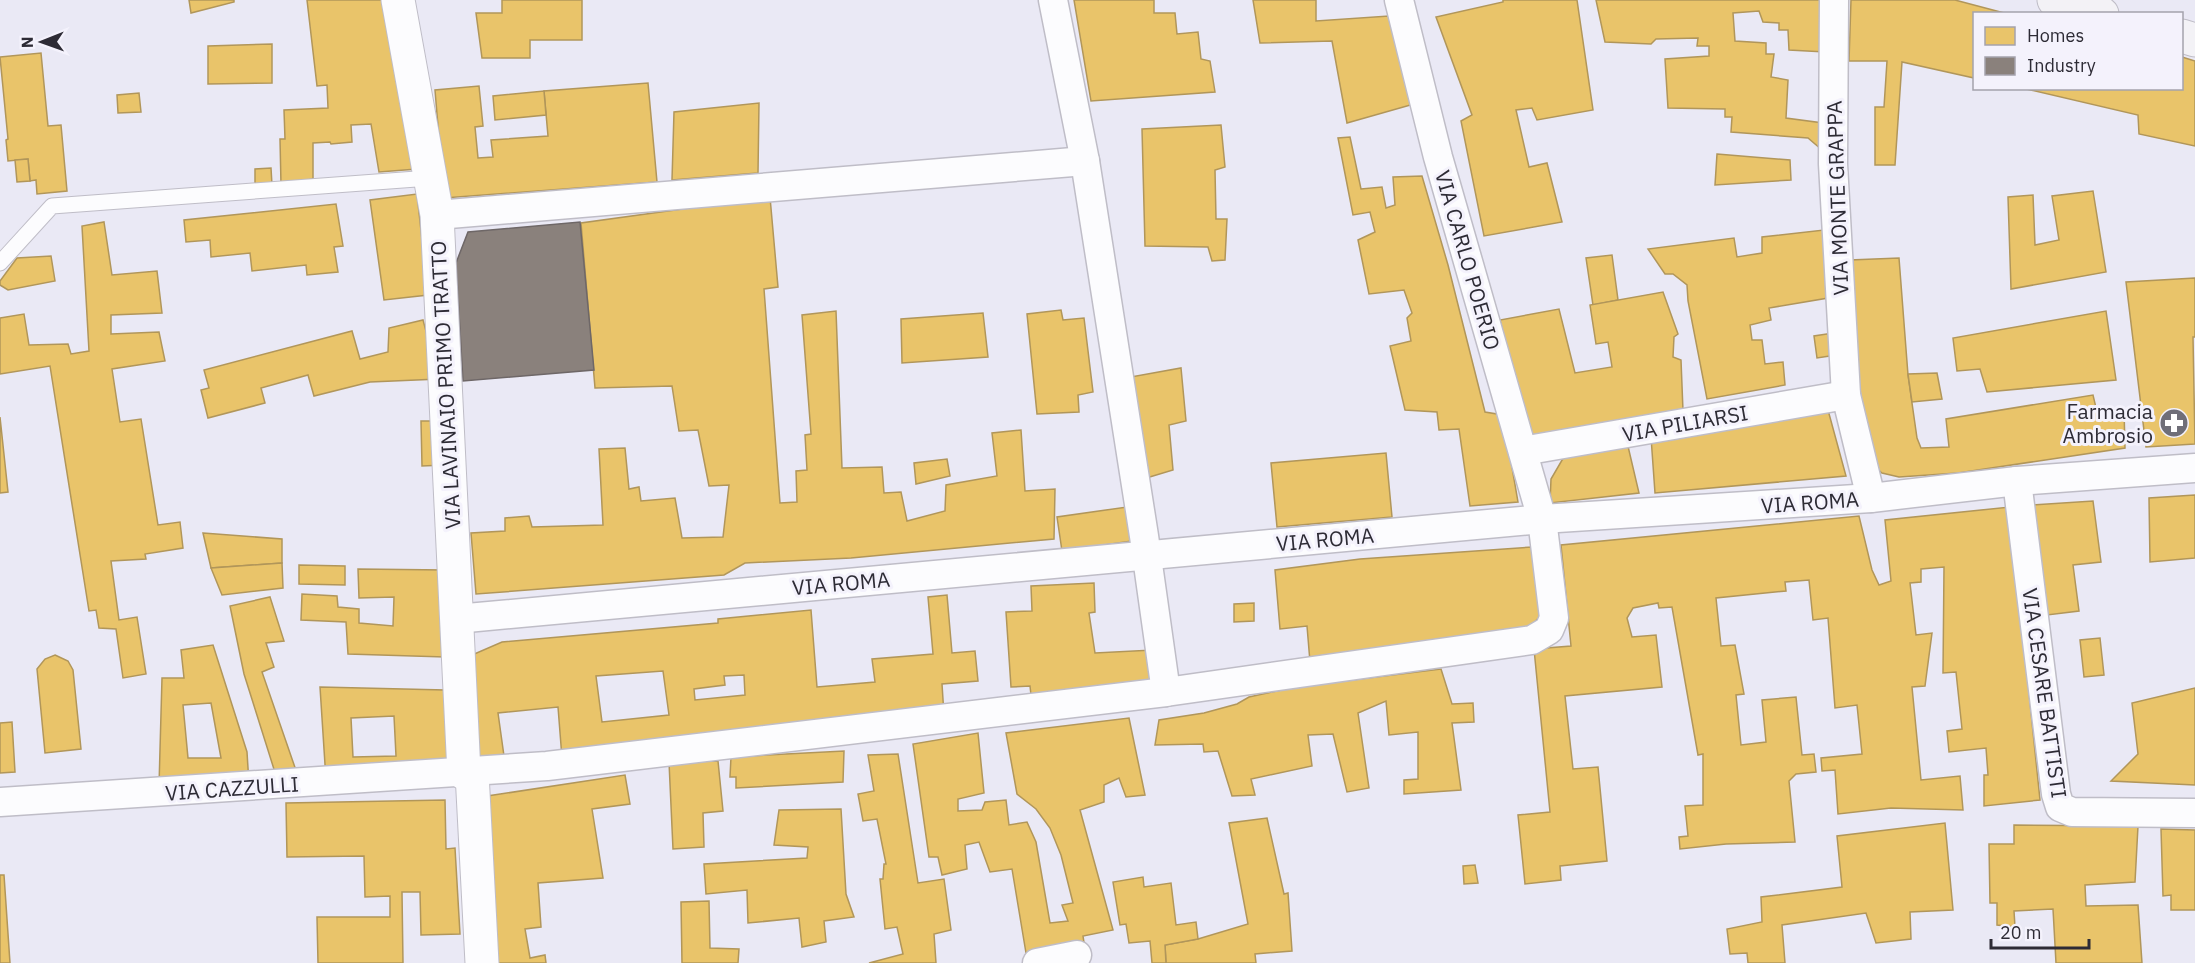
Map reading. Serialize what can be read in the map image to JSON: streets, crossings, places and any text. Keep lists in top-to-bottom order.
{
  "streets": {
    "street": [
      "VIA MONTE GRAPPA",
      "VIA CARLO POERIO",
      "VIA LAVINAIO PRIMO TRATTO",
      "VIA PILIARSI",
      "VIA ROMA",
      "VIA CESARE BATTISTI",
      "VIA CAZZULLI"
    ]
  },
  "crossings": [
    ["VIA MONTE GRAPPA", "VIA PILIARSI"],
    ["VIA MONTE GRAPPA", "VIA ROMA"],
    ["VIA CARLO POERIO", "VIA PILIARSI"],
    ["VIA CARLO POERIO", "VIA ROMA"],
    ["VIA CARLO POERIO", "VIA CAZZULLI"],
    ["VIA LAVINAIO PRIMO TRATTO", "VIA ROMA"],
    ["VIA LAVINAIO PRIMO TRATTO", "VIA CAZZULLI"],
    ["VIA ROMA", "VIA CESARE BATTISTI"]
  ],
  "places": {
    "pharmacy": ["Farmacia Ambrosio"]
  },
  "legend": ["Homes", "Industry"],
  "scale_bar": "20 m",
  "north": "left"
}
